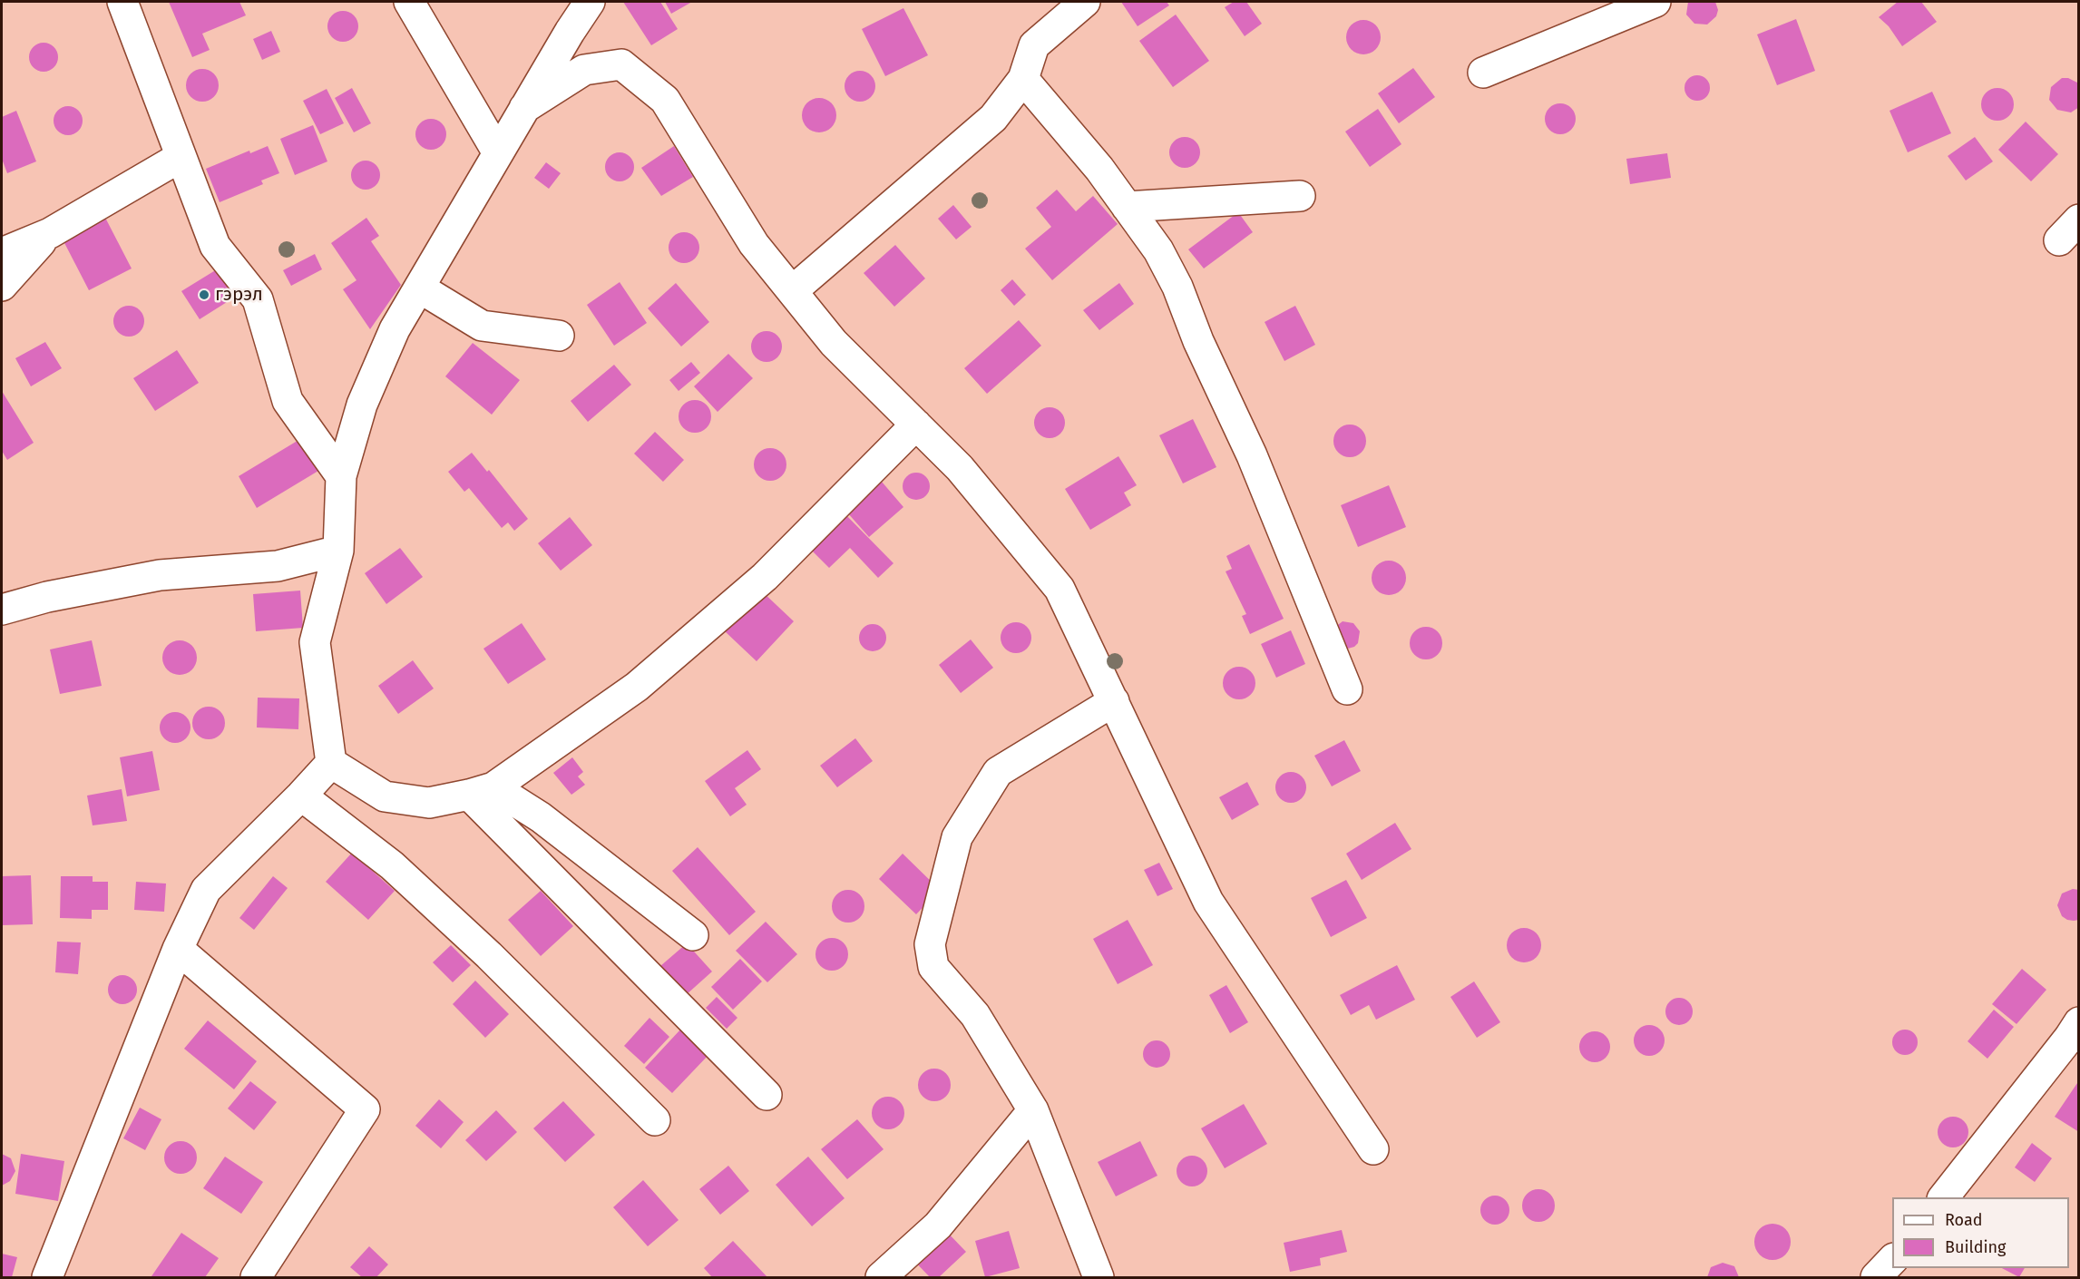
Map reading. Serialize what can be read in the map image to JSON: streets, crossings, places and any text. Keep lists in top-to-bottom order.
{
  "places": ["гэрэл"],
  "legend": ["Road", "Building"]
}
